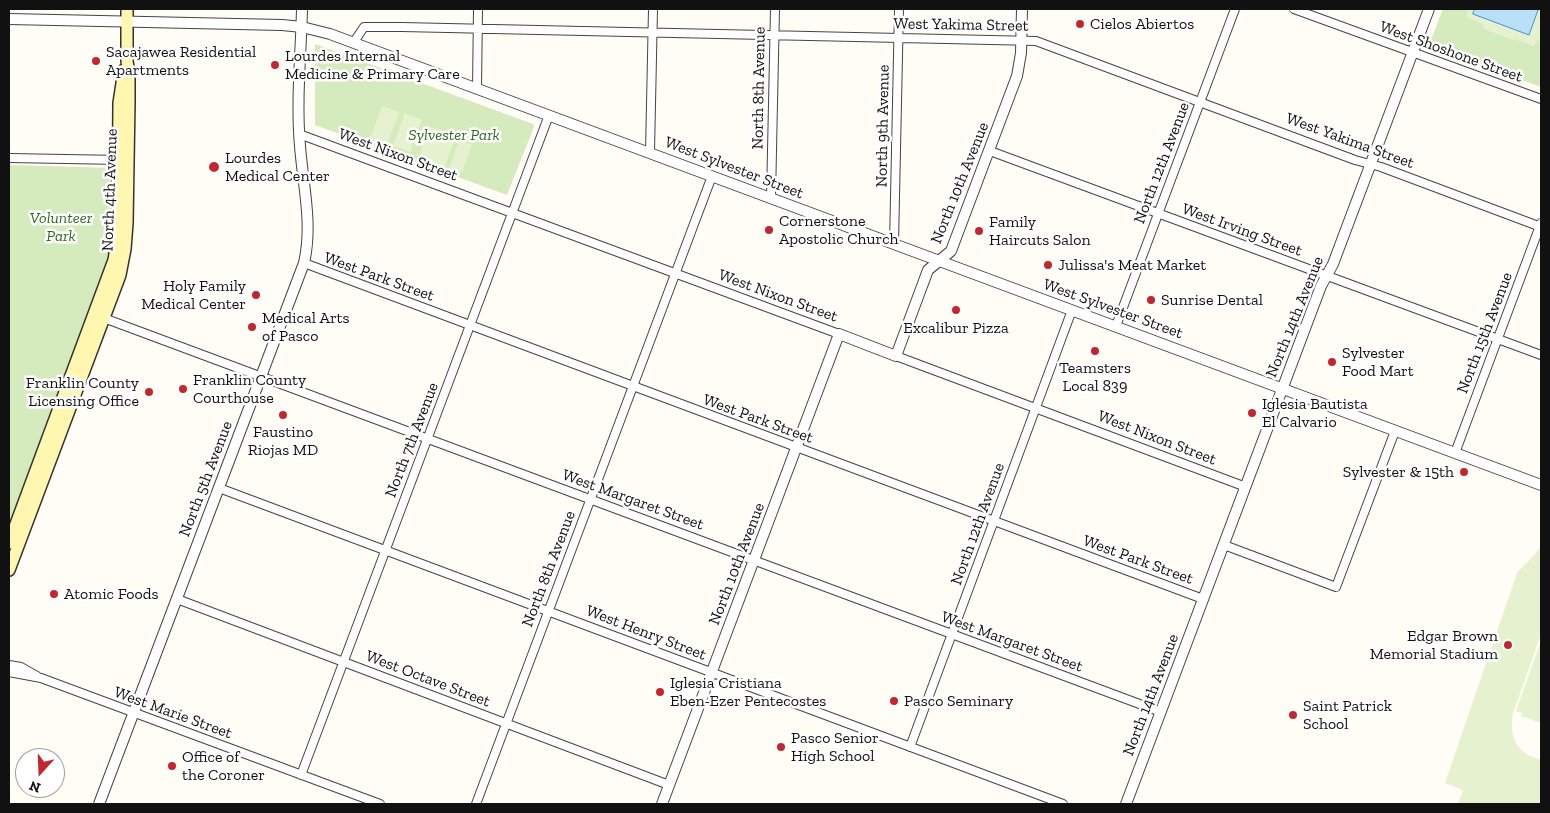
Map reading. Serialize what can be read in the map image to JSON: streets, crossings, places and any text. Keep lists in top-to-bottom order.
{
  "streets": {
    "main road": ["North 4th Avenue"],
    "street": [
      "West Yakima Street",
      "West Shoshone Street",
      "North 8th Avenue",
      "North 9th Avenue",
      "West Nixon Street",
      "North 12th Avenue",
      "West Sylvester Street",
      "North 10th Avenue",
      "West Irving Street",
      "West Park Street",
      "North 14th Avenue",
      "North 15th Avenue",
      "North 7th Avenue",
      "North 5th Avenue",
      "West Margaret Street",
      "West Henry Street",
      "West Octave Street",
      "West Marie Street"
    ]
  },
  "crossings": [
    ["West Yakima Street", "North 8th Avenue"],
    ["West Yakima Street", "North 9th Avenue"],
    ["West Yakima Street", "North 12th Avenue"],
    ["West Yakima Street", "West Sylvester Street"],
    ["West Yakima Street", "North 10th Avenue"],
    ["West Yakima Street", "North 14th Avenue"],
    ["West Yakima Street", "North 15th Avenue"],
    ["West Shoshone Street", "North 14th Avenue"],
    ["North 8th Avenue", "West Nixon Street"],
    ["North 8th Avenue", "West Sylvester Street"],
    ["North 8th Avenue", "West Park Street"],
    ["North 8th Avenue", "West Margaret Street"],
    ["North 8th Avenue", "West Henry Street"],
    ["North 8th Avenue", "West Octave Street"],
    ["North 9th Avenue", "West Sylvester Street"],
    ["West Nixon Street", "North 12th Avenue"],
    ["West Nixon Street", "North 10th Avenue"],
    ["West Nixon Street", "North 14th Avenue"],
    ["West Nixon Street", "North 7th Avenue"],
    ["West Nixon Street", "North 5th Avenue"],
    ["North 12th Avenue", "West Sylvester Street"],
    ["North 12th Avenue", "West Irving Street"],
    ["North 12th Avenue", "West Park Street"],
    ["North 12th Avenue", "West Margaret Street"],
    ["North 12th Avenue", "West Henry Street"],
    ["West Sylvester Street", "North 10th Avenue"],
    ["West Sylvester Street", "North 4th Avenue"],
    ["West Sylvester Street", "North 14th Avenue"],
    ["West Sylvester Street", "North 15th Avenue"],
    ["West Sylvester Street", "North 7th Avenue"],
    ["West Sylvester Street", "North 5th Avenue"],
    ["North 10th Avenue", "West Irving Street"],
    ["North 10th Avenue", "West Park Street"],
    ["North 10th Avenue", "West Margaret Street"],
    ["North 10th Avenue", "West Henry Street"],
    ["North 10th Avenue", "West Octave Street"],
    ["North 4th Avenue", "West Margaret Street"],
    ["West Irving Street", "North 14th Avenue"],
    ["West Irving Street", "North 15th Avenue"],
    ["West Park Street", "North 14th Avenue"],
    ["West Park Street", "North 7th Avenue"],
    ["West Park Street", "North 5th Avenue"],
    ["North 14th Avenue", "West Margaret Street"],
    ["North 7th Avenue", "West Margaret Street"],
    ["North 7th Avenue", "West Henry Street"],
    ["North 7th Avenue", "West Octave Street"],
    ["North 7th Avenue", "West Marie Street"],
    ["North 5th Avenue", "West Margaret Street"],
    ["North 5th Avenue", "West Henry Street"],
    ["North 5th Avenue", "West Octave Street"],
    ["North 5th Avenue", "West Marie Street"]
  ],
  "parks": ["Sylvester Park", "Volunteer Park"],
  "places": [
    "Cielos Abiertos",
    "Sacajawea Residential Apartments",
    "Lourdes Internal Medicine & Primary Care",
    "Lourdes Medical Center",
    "Cornerstone Apostolic Church",
    "Family Haircuts Salon",
    "Julissa's Meat Market",
    "Holy Family Medical Center",
    "Sunrise Dental",
    "Excalibur Pizza",
    "Medical Arts of Pasco",
    "Teamsters Local 839",
    "Sylvester Food Mart",
    "Franklin County Courthouse",
    "Franklin County Licensing Office",
    "Iglesia Bautista El Calvario",
    "Faustino Riojas MD",
    "Sylvester & 15th",
    "Atomic Foods",
    "Edgar Brown Memorial Stadium",
    "Iglesia Cristiana Eben-Ezer Pentecostes",
    "Pasco Seminary",
    "Saint Patrick School",
    "Pasco Senior High School",
    "Office of the Coroner"
  ],
  "north": "bottom"
}
